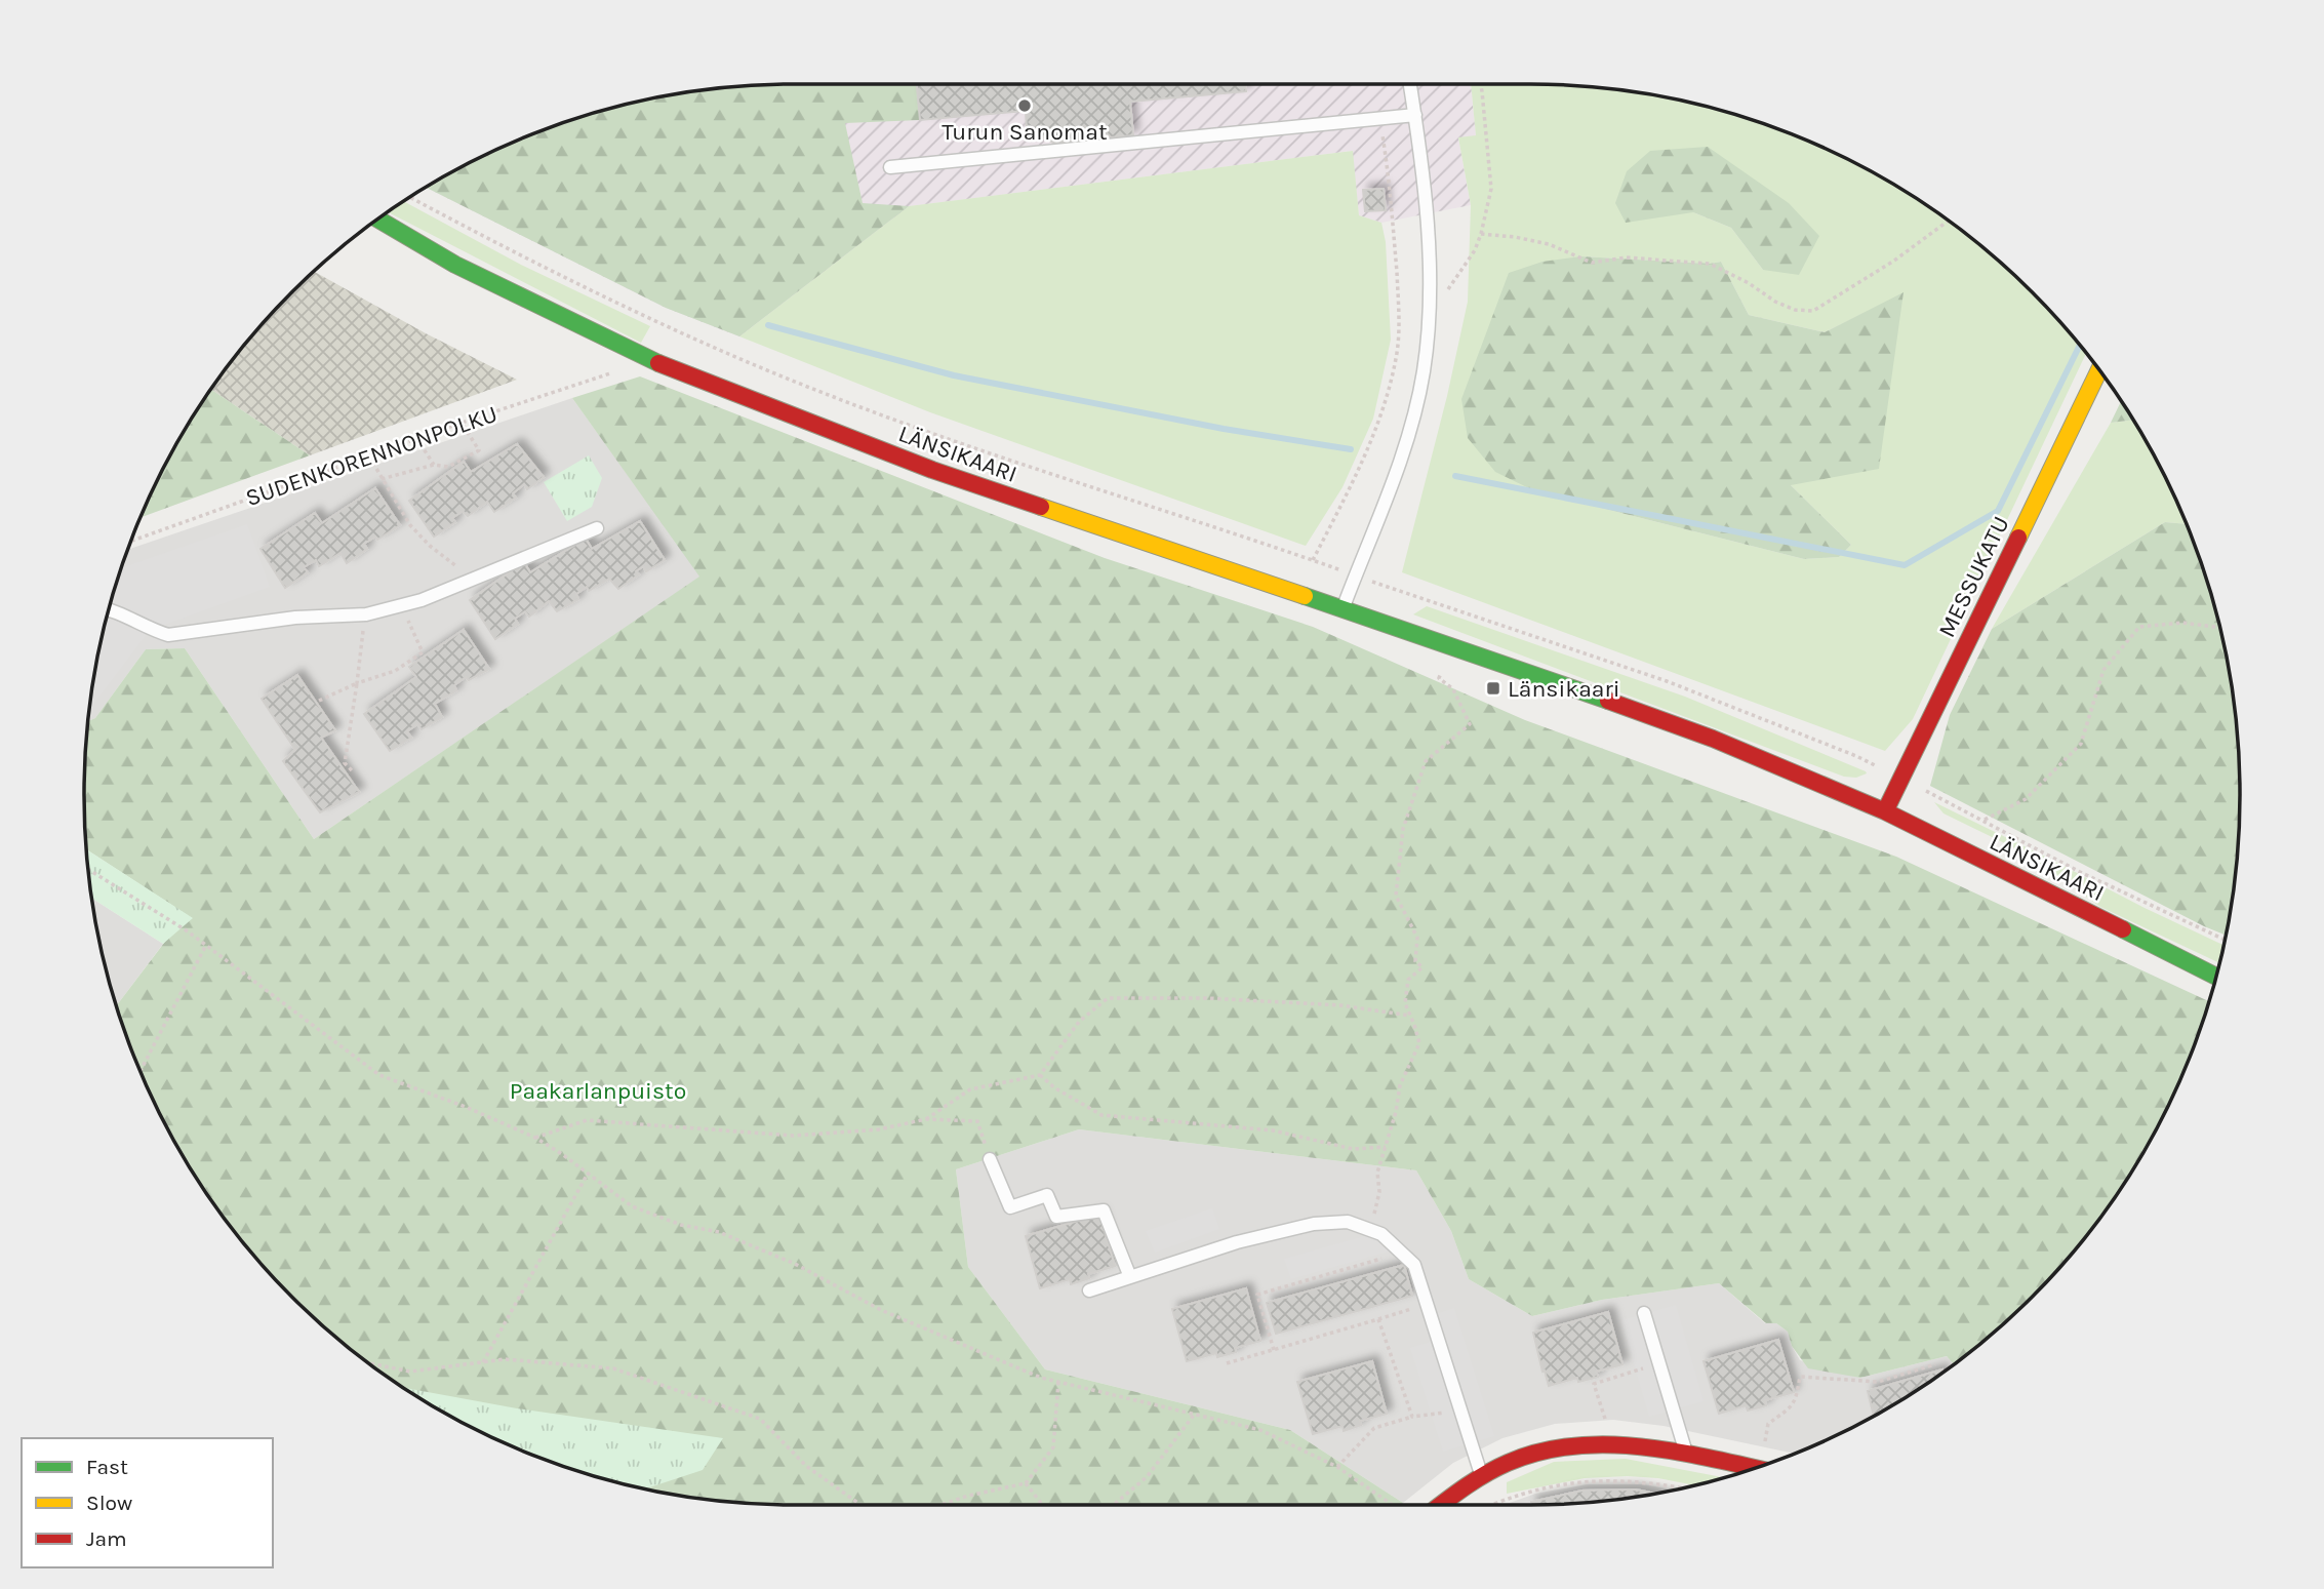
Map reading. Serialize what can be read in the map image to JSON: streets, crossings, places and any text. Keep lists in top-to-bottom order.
{
  "streets": {
    "street": ["LÄNSIKAARI", "MESSUKATU"],
    "path": ["SUDENKORENNONPOLKU"]
  },
  "crossings": [
    ["LÄNSIKAARI", "MESSUKATU"]
  ],
  "parks": ["Paakarlanpuisto"],
  "places": {
    "other": ["Turun Sanomat"],
    "transit": ["Länsikaari"]
  },
  "legend": ["Fast", "Slow", "Jam"]
}
